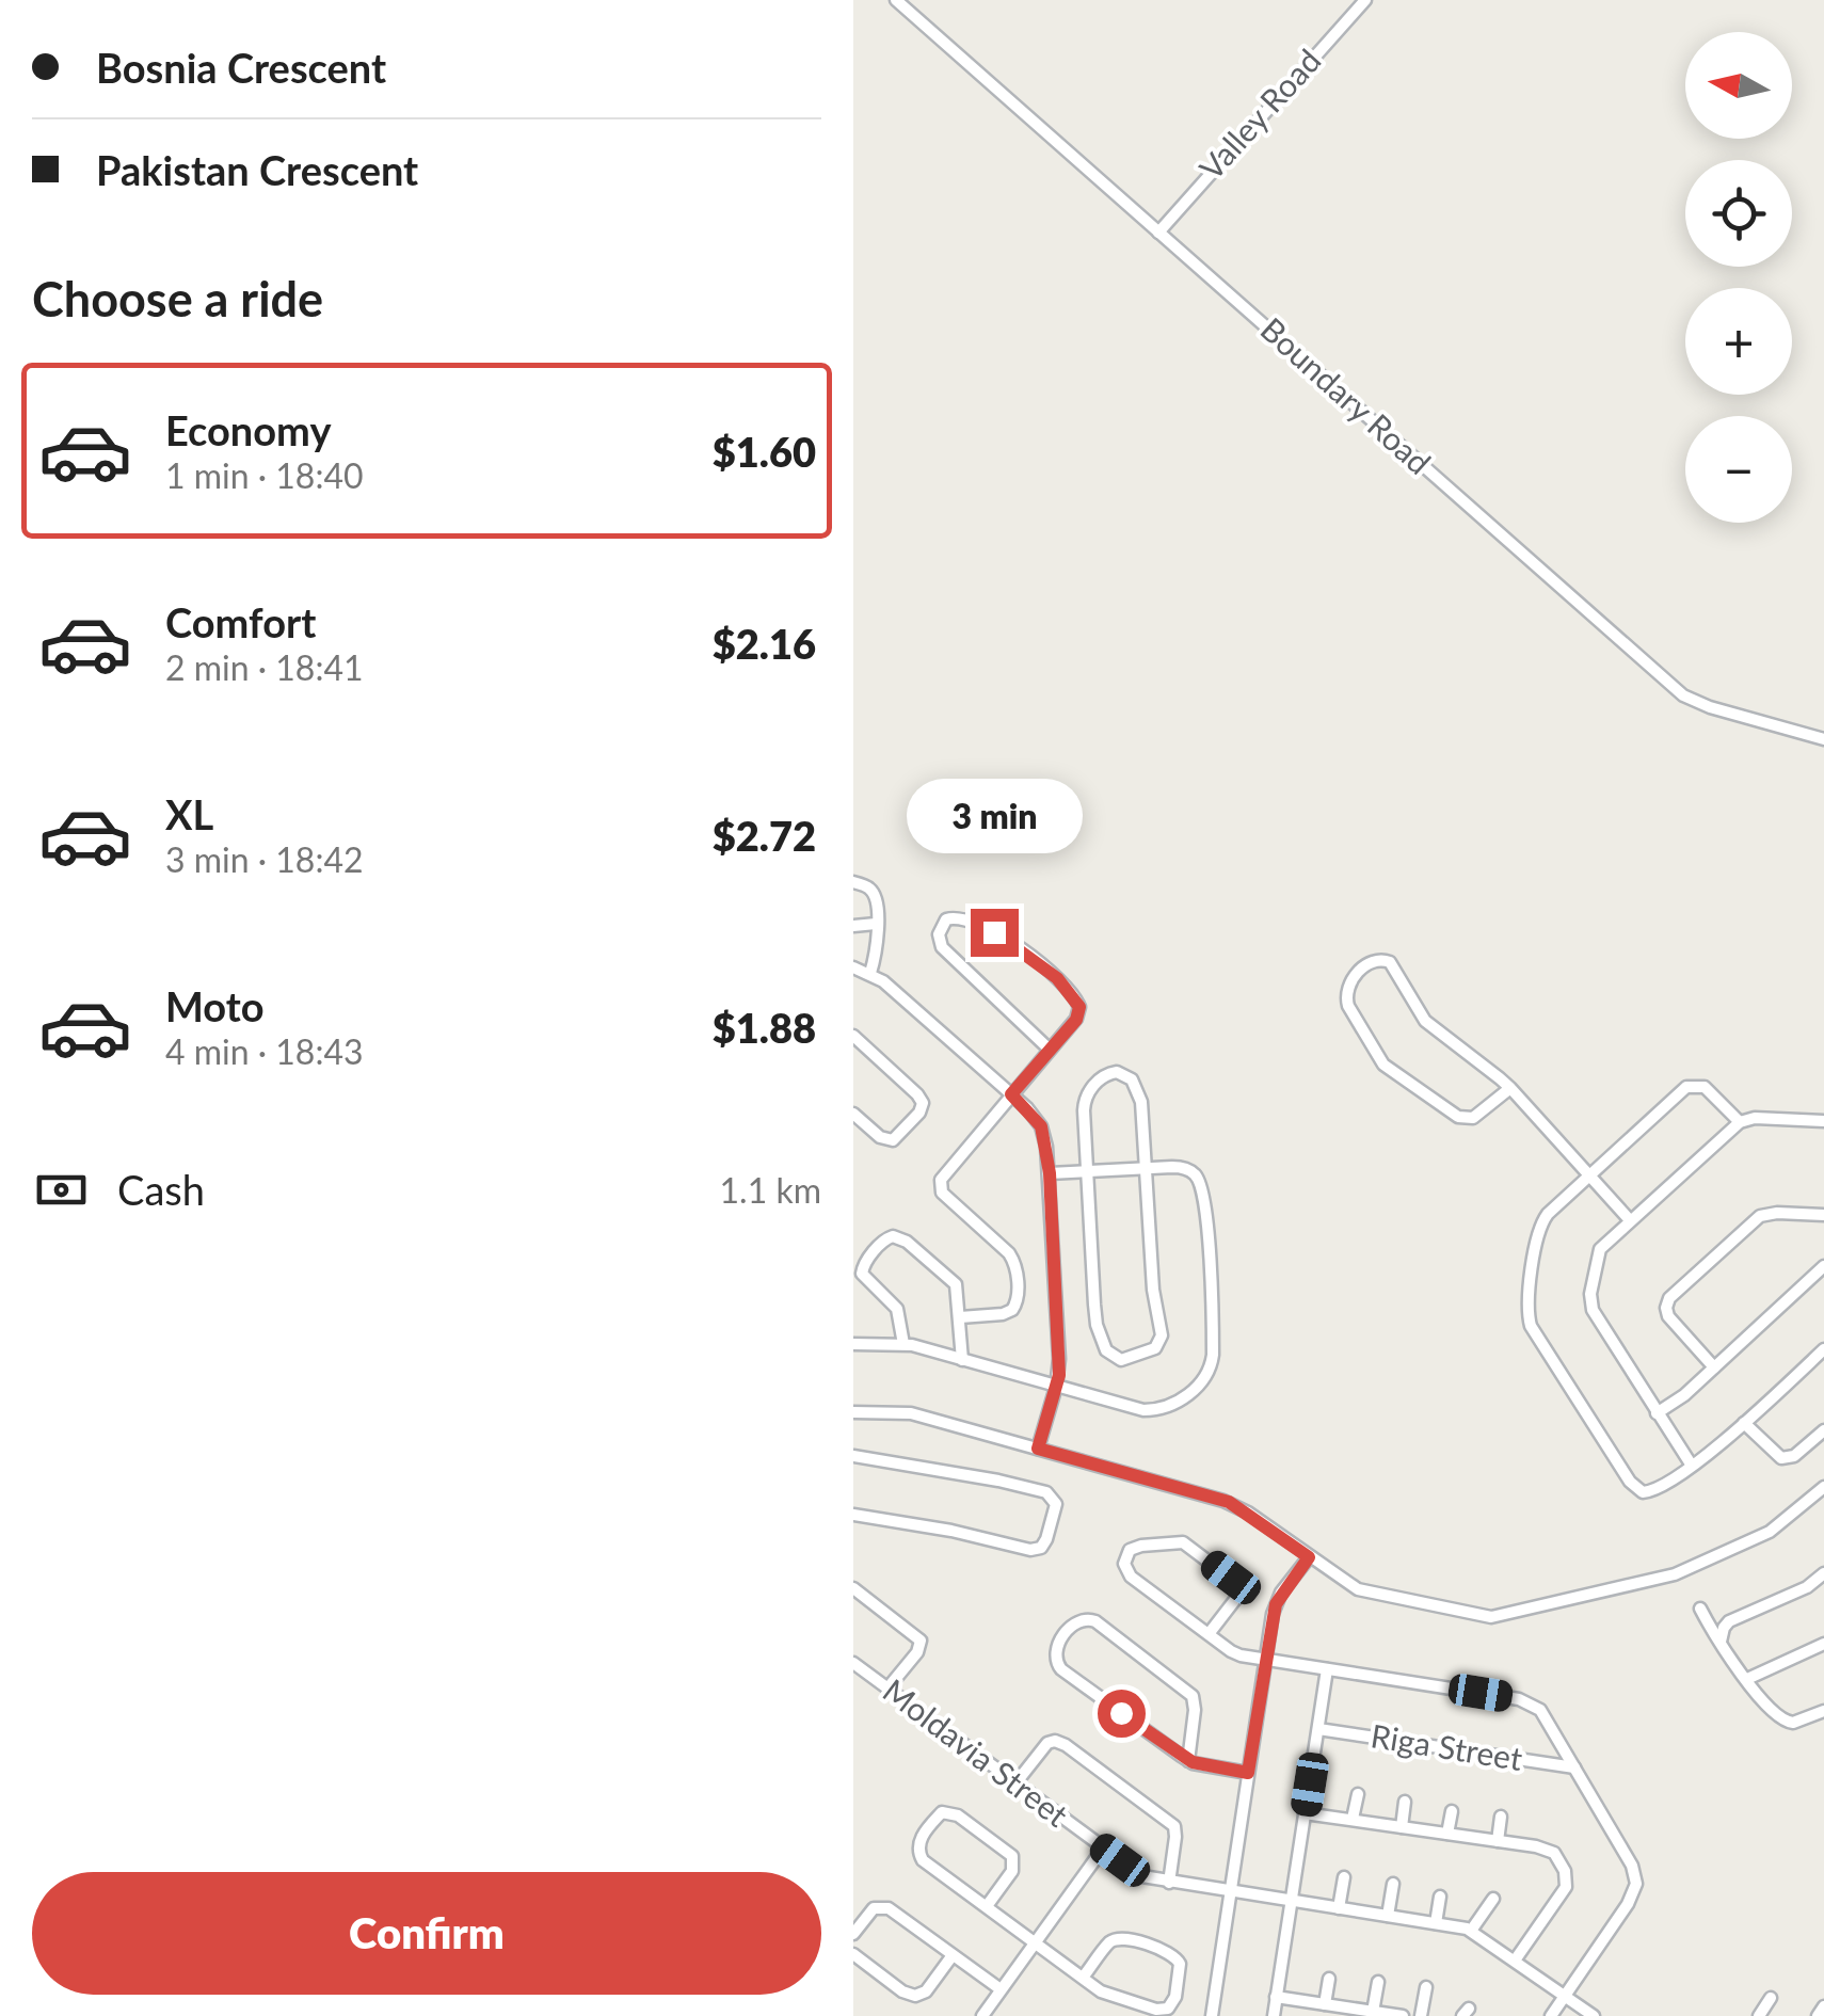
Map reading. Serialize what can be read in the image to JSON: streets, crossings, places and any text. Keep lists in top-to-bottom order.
{
  "streets": {
    "street": [
      "Valley Road",
      "Boundary Road",
      "Riga Street",
      "Moldavia Street"
    ]
  },
  "crossings": [
    ["Valley Road", "Boundary Road"]
  ],
  "north": "left",
  "page": {
    "banner": ["Bosnia Crescent", "Pakistan Crescent"],
    "map_buttons": ["+", "−"],
    "heading": "Choose a ride",
    "list": [
      {
        "name": "Economy",
        "note": "1 min · 18:40",
        "value": "$1.60"
      },
      {
        "name": "Comfort",
        "note": "2 min · 18:41",
        "value": "$2.16"
      },
      {
        "name": "XL",
        "note": "3 min · 18:42",
        "value": "$2.72"
      },
      {
        "name": "Moto",
        "note": "4 min · 18:43",
        "value": "$1.88"
      }
    ],
    "bubble": "3 min",
    "pay": ["Cash", "1.1 km"],
    "buttons": "Confirm"
  }
}
